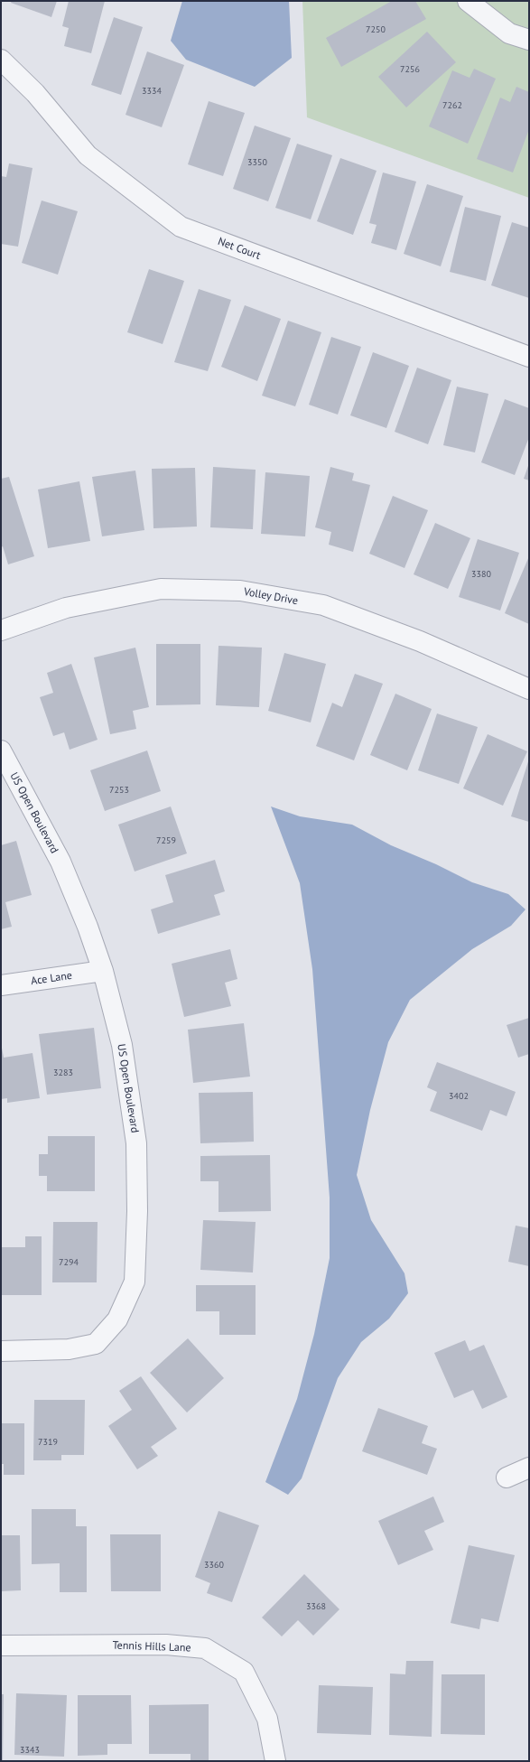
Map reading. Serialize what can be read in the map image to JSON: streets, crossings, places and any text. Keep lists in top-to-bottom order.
{
  "streets": {
    "street": [
      "Net Court",
      "Volley Drive",
      "US Open Boulevard",
      "Ace Lane",
      "Tennis Hills Lane"
    ]
  },
  "crossings": [
    ["US Open Boulevard", "Ace Lane"]
  ],
  "house_numbers": [
    "7250",
    "7256",
    "3334",
    "7262",
    "3350",
    "3380",
    "7253",
    "7259",
    "3283",
    "3402",
    "7294",
    "7319",
    "3360",
    "3368",
    "3343"
  ]
}
